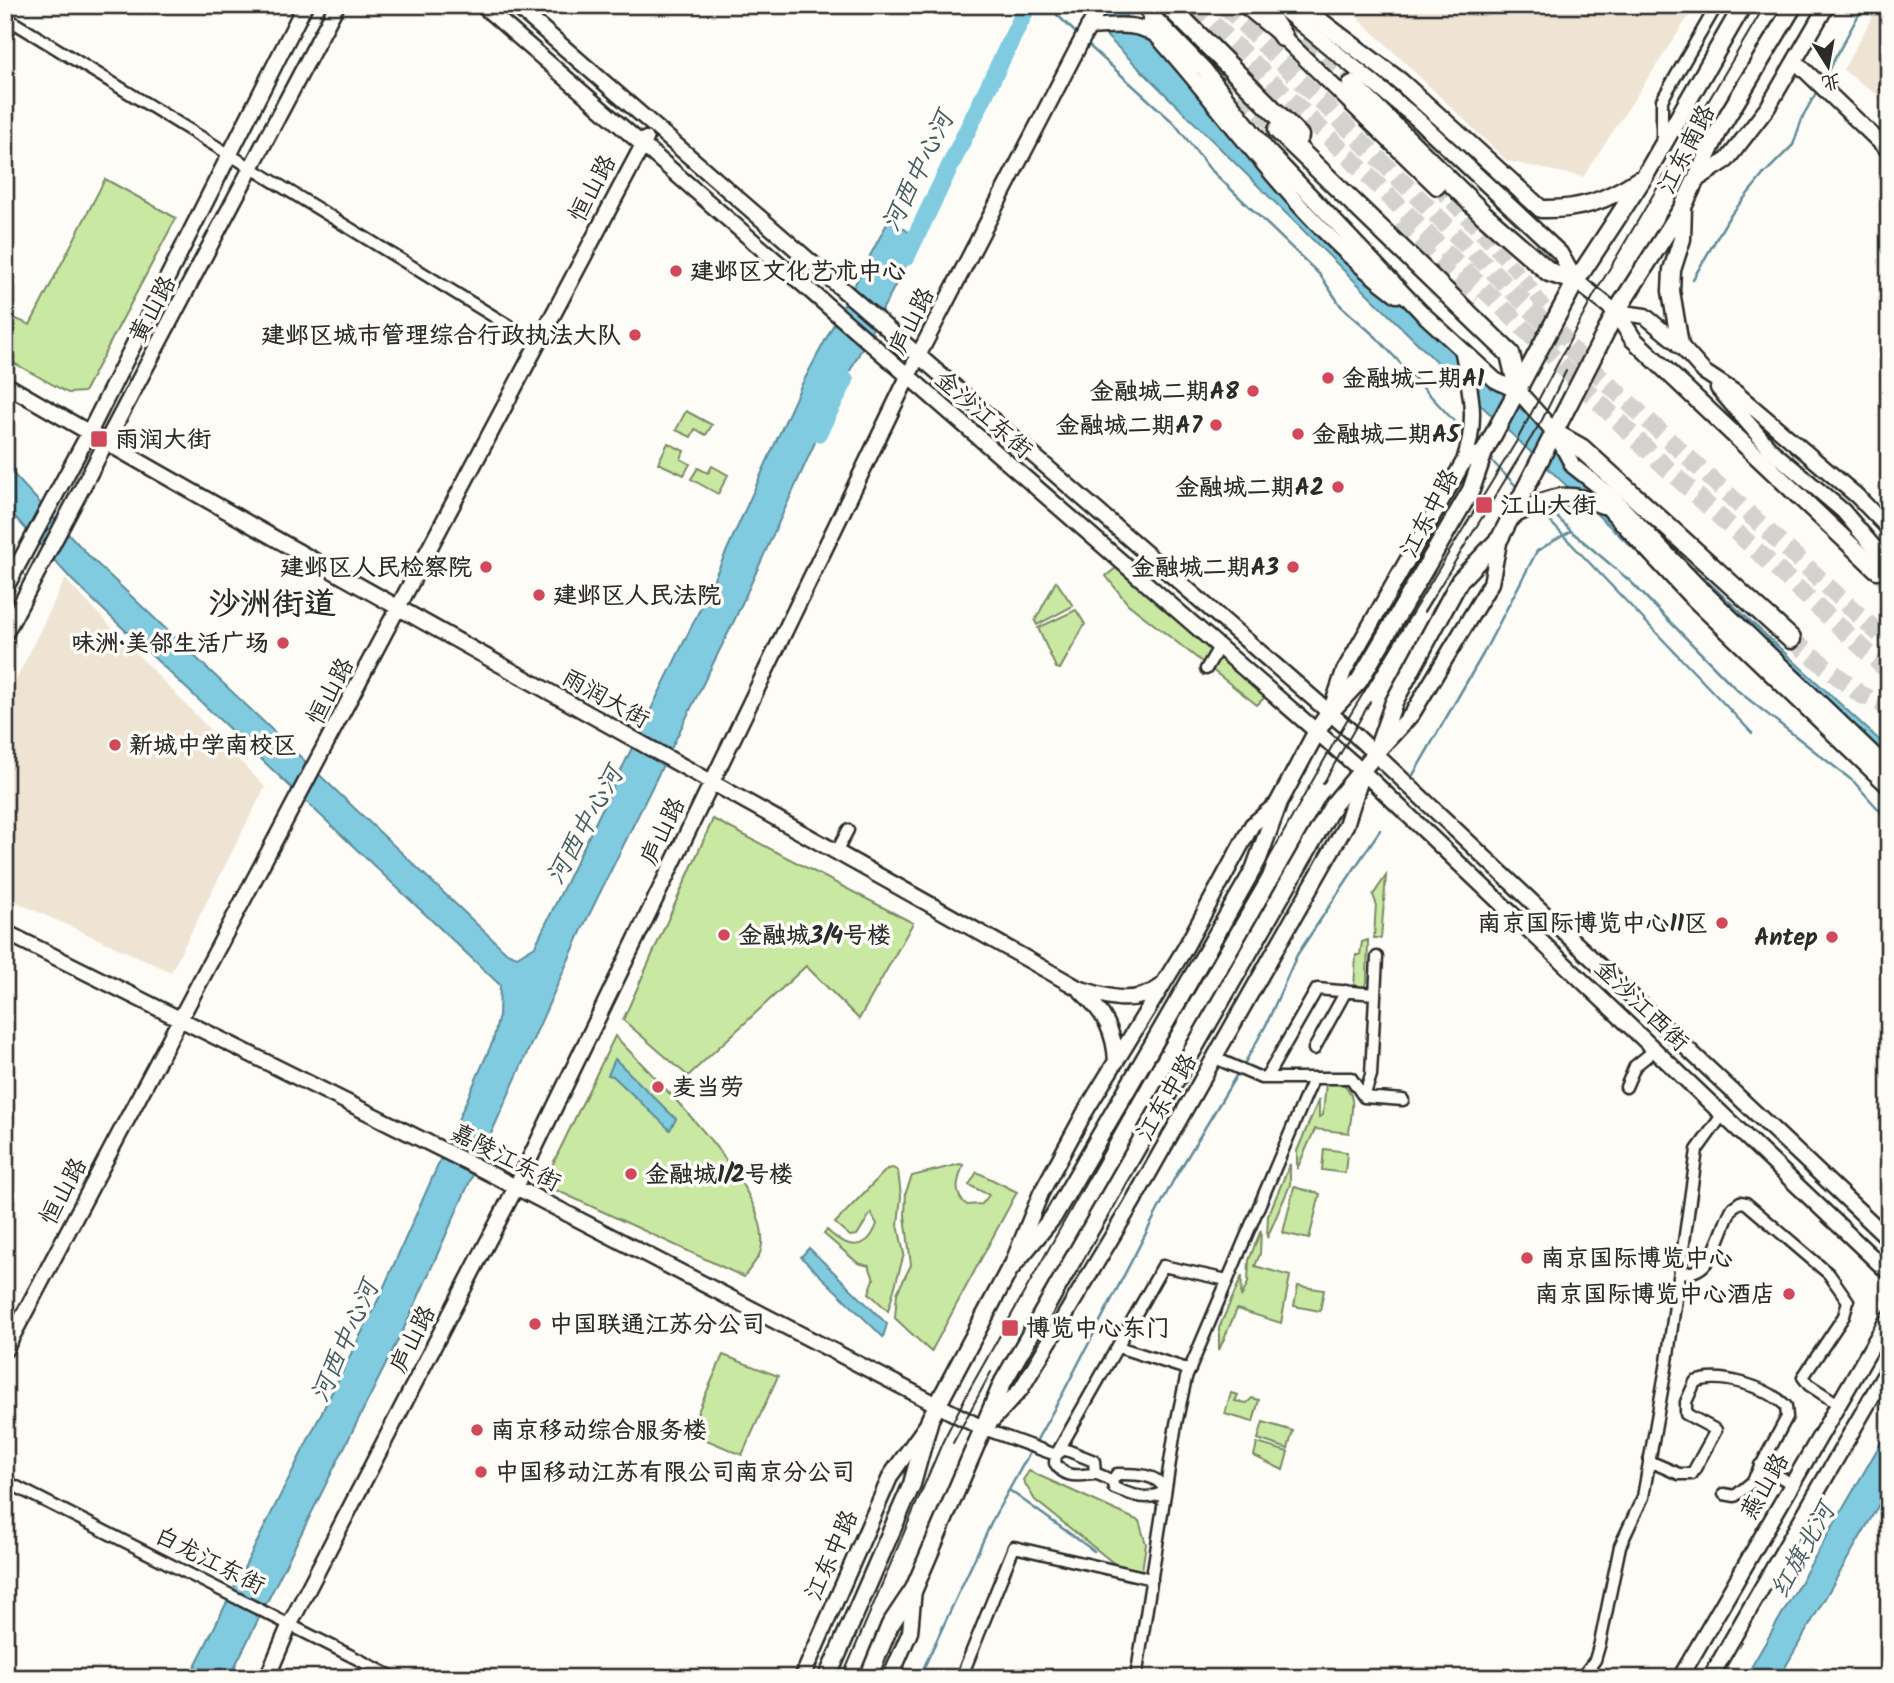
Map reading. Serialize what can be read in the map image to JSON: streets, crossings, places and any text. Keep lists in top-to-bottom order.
{
  "streets": {
    "main road": ["江东南路", "江东中路"],
    "street": [
      "恒山路",
      "黄山路",
      "庐山路",
      "金沙江东街",
      "雨润大街",
      "金沙江西街",
      "嘉陵江东街",
      "燕山路",
      "白龙江东街"
    ]
  },
  "crossings": [
    ["江东南路", "江东中路"],
    ["恒山路", "金沙江东街"],
    ["恒山路", "雨润大街"],
    ["恒山路", "嘉陵江东街"],
    ["黄山路", "雨润大街"],
    ["庐山路", "金沙江东街"],
    ["庐山路", "雨润大街"],
    ["庐山路", "嘉陵江东街"],
    ["庐山路", "白龙江东街"],
    ["金沙江东街", "江东中路"],
    ["金沙江东街", "金沙江西街"],
    ["江东中路", "金沙江西街"],
    ["江东中路", "嘉陵江东街"]
  ],
  "districts": ["沙洲街道"],
  "water": ["河西中心河", "红旗北河"],
  "places": {
    "other": [
      "建邺区文化艺术中心",
      "建邺区城市管理综合行政执法大队",
      "金融城二期A1",
      "金融城二期A8",
      "金融城二期A7",
      "金融城二期A5",
      "金融城二期A2",
      "建邺区人民检察院",
      "金融城二期A3",
      "建邺区人民法院",
      "味洲·美邻生活广场",
      "新城中学南校区",
      "南京国际博览中心11区",
      "金融城3/4号楼",
      "Antep",
      "麦当劳",
      "金融城1/2号楼",
      "南京国际博览中心",
      "南京国际博览中心酒店",
      "中国联通江苏分公司",
      "南京移动综合服务楼",
      "中国移动江苏有限公司南京分公司"
    ],
    "transit": ["雨润大街", "江山大街", "博览中心东门"]
  },
  "north": "bottom"
}
